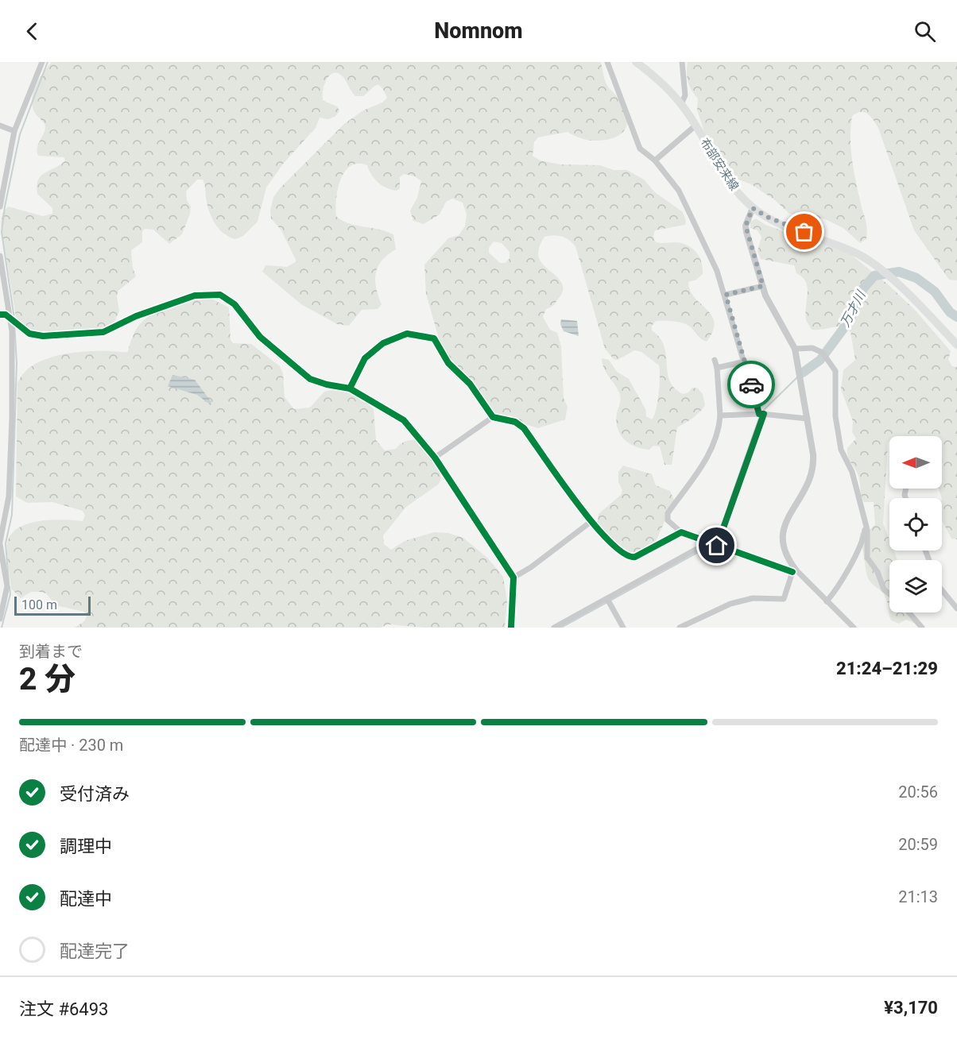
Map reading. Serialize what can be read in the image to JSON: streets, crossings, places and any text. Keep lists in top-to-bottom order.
{
  "streets": {
    "main road": ["布部安来線"]
  },
  "water": ["万才川"],
  "scale_bar": "100 m",
  "north": "left",
  "page": {
    "header": "Nomnom",
    "scale": "100 m",
    "heading": ["2 分", "到着まで", "21:24–21:29"],
    "panel": ["注文 #6493", "¥3,170"],
    "bar": "配達中 · 230 m",
    "list": [
      ["受付済み", "20:56"],
      ["調理中", "20:59"],
      ["配達中", "21:13"],
      "配達完了"
    ]
  }
}
